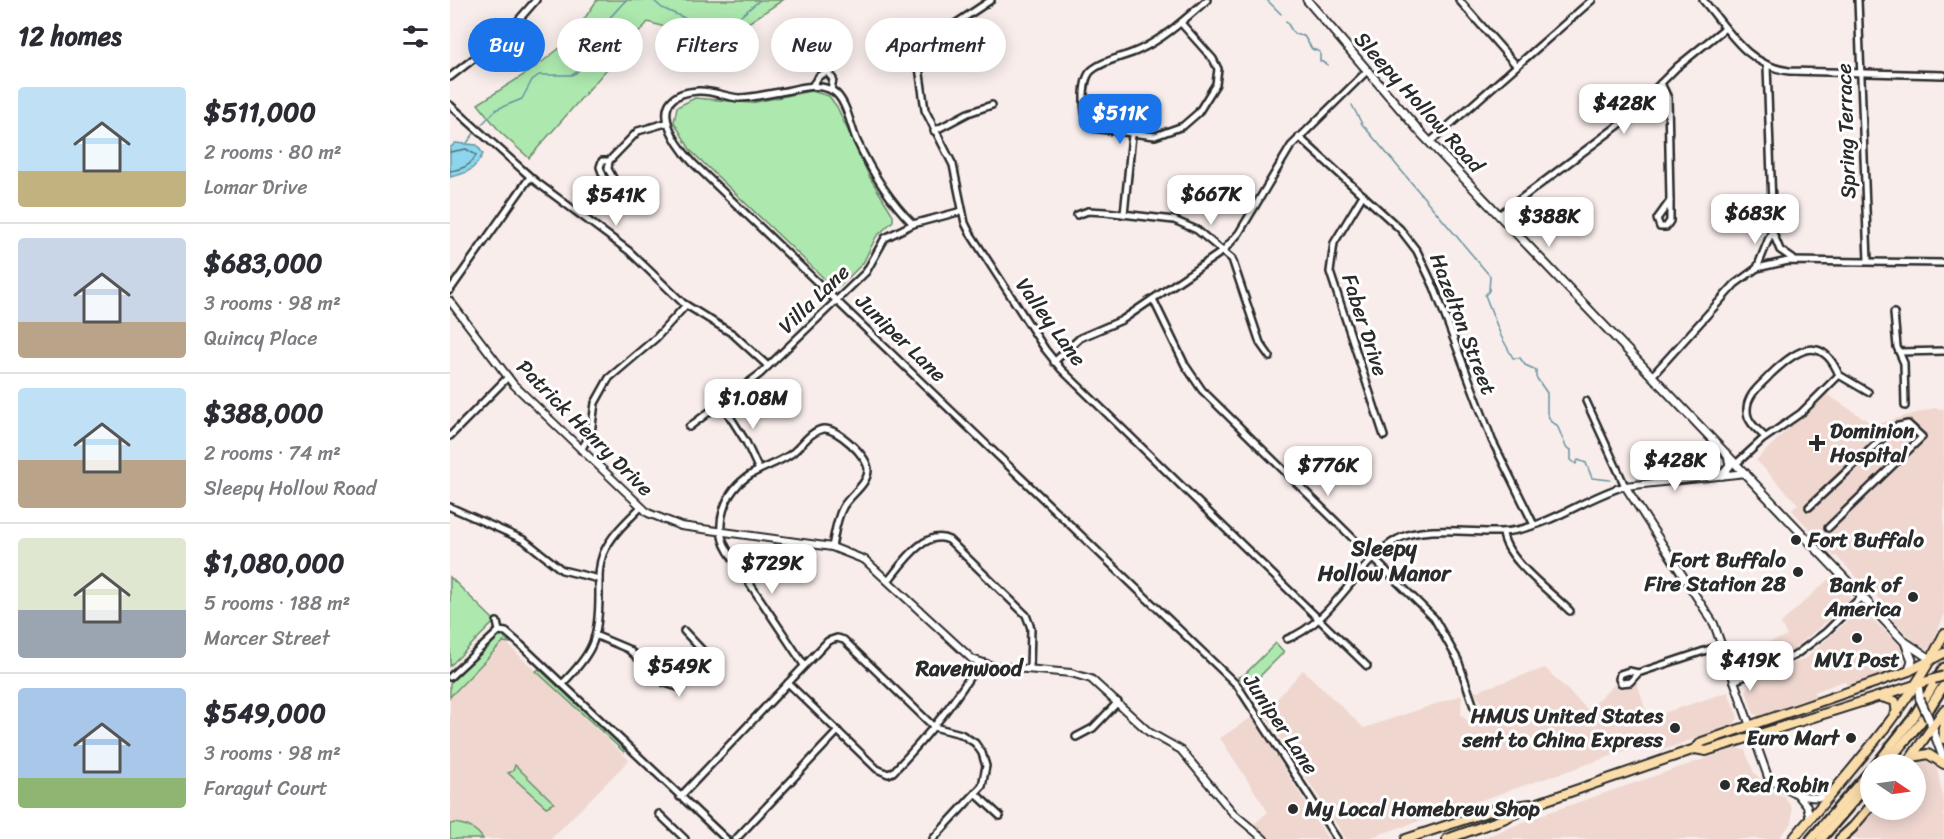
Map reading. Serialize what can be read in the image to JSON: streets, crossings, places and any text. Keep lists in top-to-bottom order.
{
  "streets": {
    "main road": ["Sleepy Hollow Road"],
    "street": [
      "Spring Terrace",
      "Villa Lane",
      "Valley Lane",
      "Hazelton Street",
      "Faber Drive",
      "Juniper Lane",
      "Patrick Henry Drive"
    ]
  },
  "crossings": [
    ["Villa Lane", "Valley Lane"],
    ["Villa Lane", "Juniper Lane"],
    ["Hazelton Street", "Faber Drive"]
  ],
  "districts": ["Sleepy Hollow Manor", "Ravenwood"],
  "places": {
    "health": ["Dominion Hospital"],
    "other": [
      "Fort Buffalo",
      "Fort Buffalo Fire Station 28",
      "Bank of America",
      "MVI Post",
      "HMUS United States sent to China Express",
      "Euro Mart",
      "Red Robin",
      "My Local Homebrew Shop"
    ]
  },
  "north": "right",
  "page": {
    "heading": "12 homes",
    "chip": [
      "Buy",
      "Rent",
      "Filters",
      "New",
      "Apartment"
    ],
    "list": [
      {
        "name": "$511,000",
        "note": "2 rooms · 80 m² · Lomar Drive"
      },
      {
        "name": "$683,000",
        "note": "3 rooms · 98 m² · Quincy Place"
      },
      {
        "name": "$388,000",
        "note": "2 rooms · 74 m² · Sleepy Hollow Road"
      },
      {
        "name": "$1,080,000",
        "note": "5 rooms · 188 m² · Marcer Street"
      },
      {
        "name": "$549,000",
        "note": "3 rooms · 98 m² · Faragut Court"
      }
    ],
    "price": [
      "$428K",
      "$511K",
      "$667K",
      "$541K",
      "$683K",
      "$388K",
      "$1.08M",
      "$428K",
      "$776K",
      "$729K",
      "$419K",
      "$549K"
    ]
  }
}
